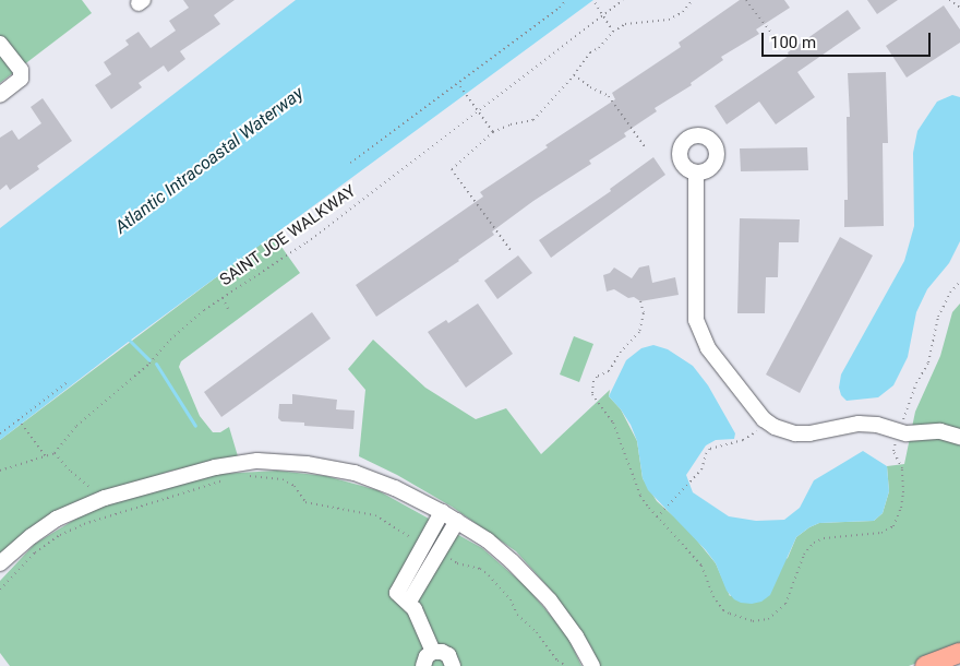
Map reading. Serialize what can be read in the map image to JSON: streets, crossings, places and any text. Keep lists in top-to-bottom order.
{
  "streets": {
    "path": ["SAINT JOE WALKWAY"]
  },
  "water": ["Atlantic Intracoastal Waterway"],
  "scale_bar": "100 m"
}
